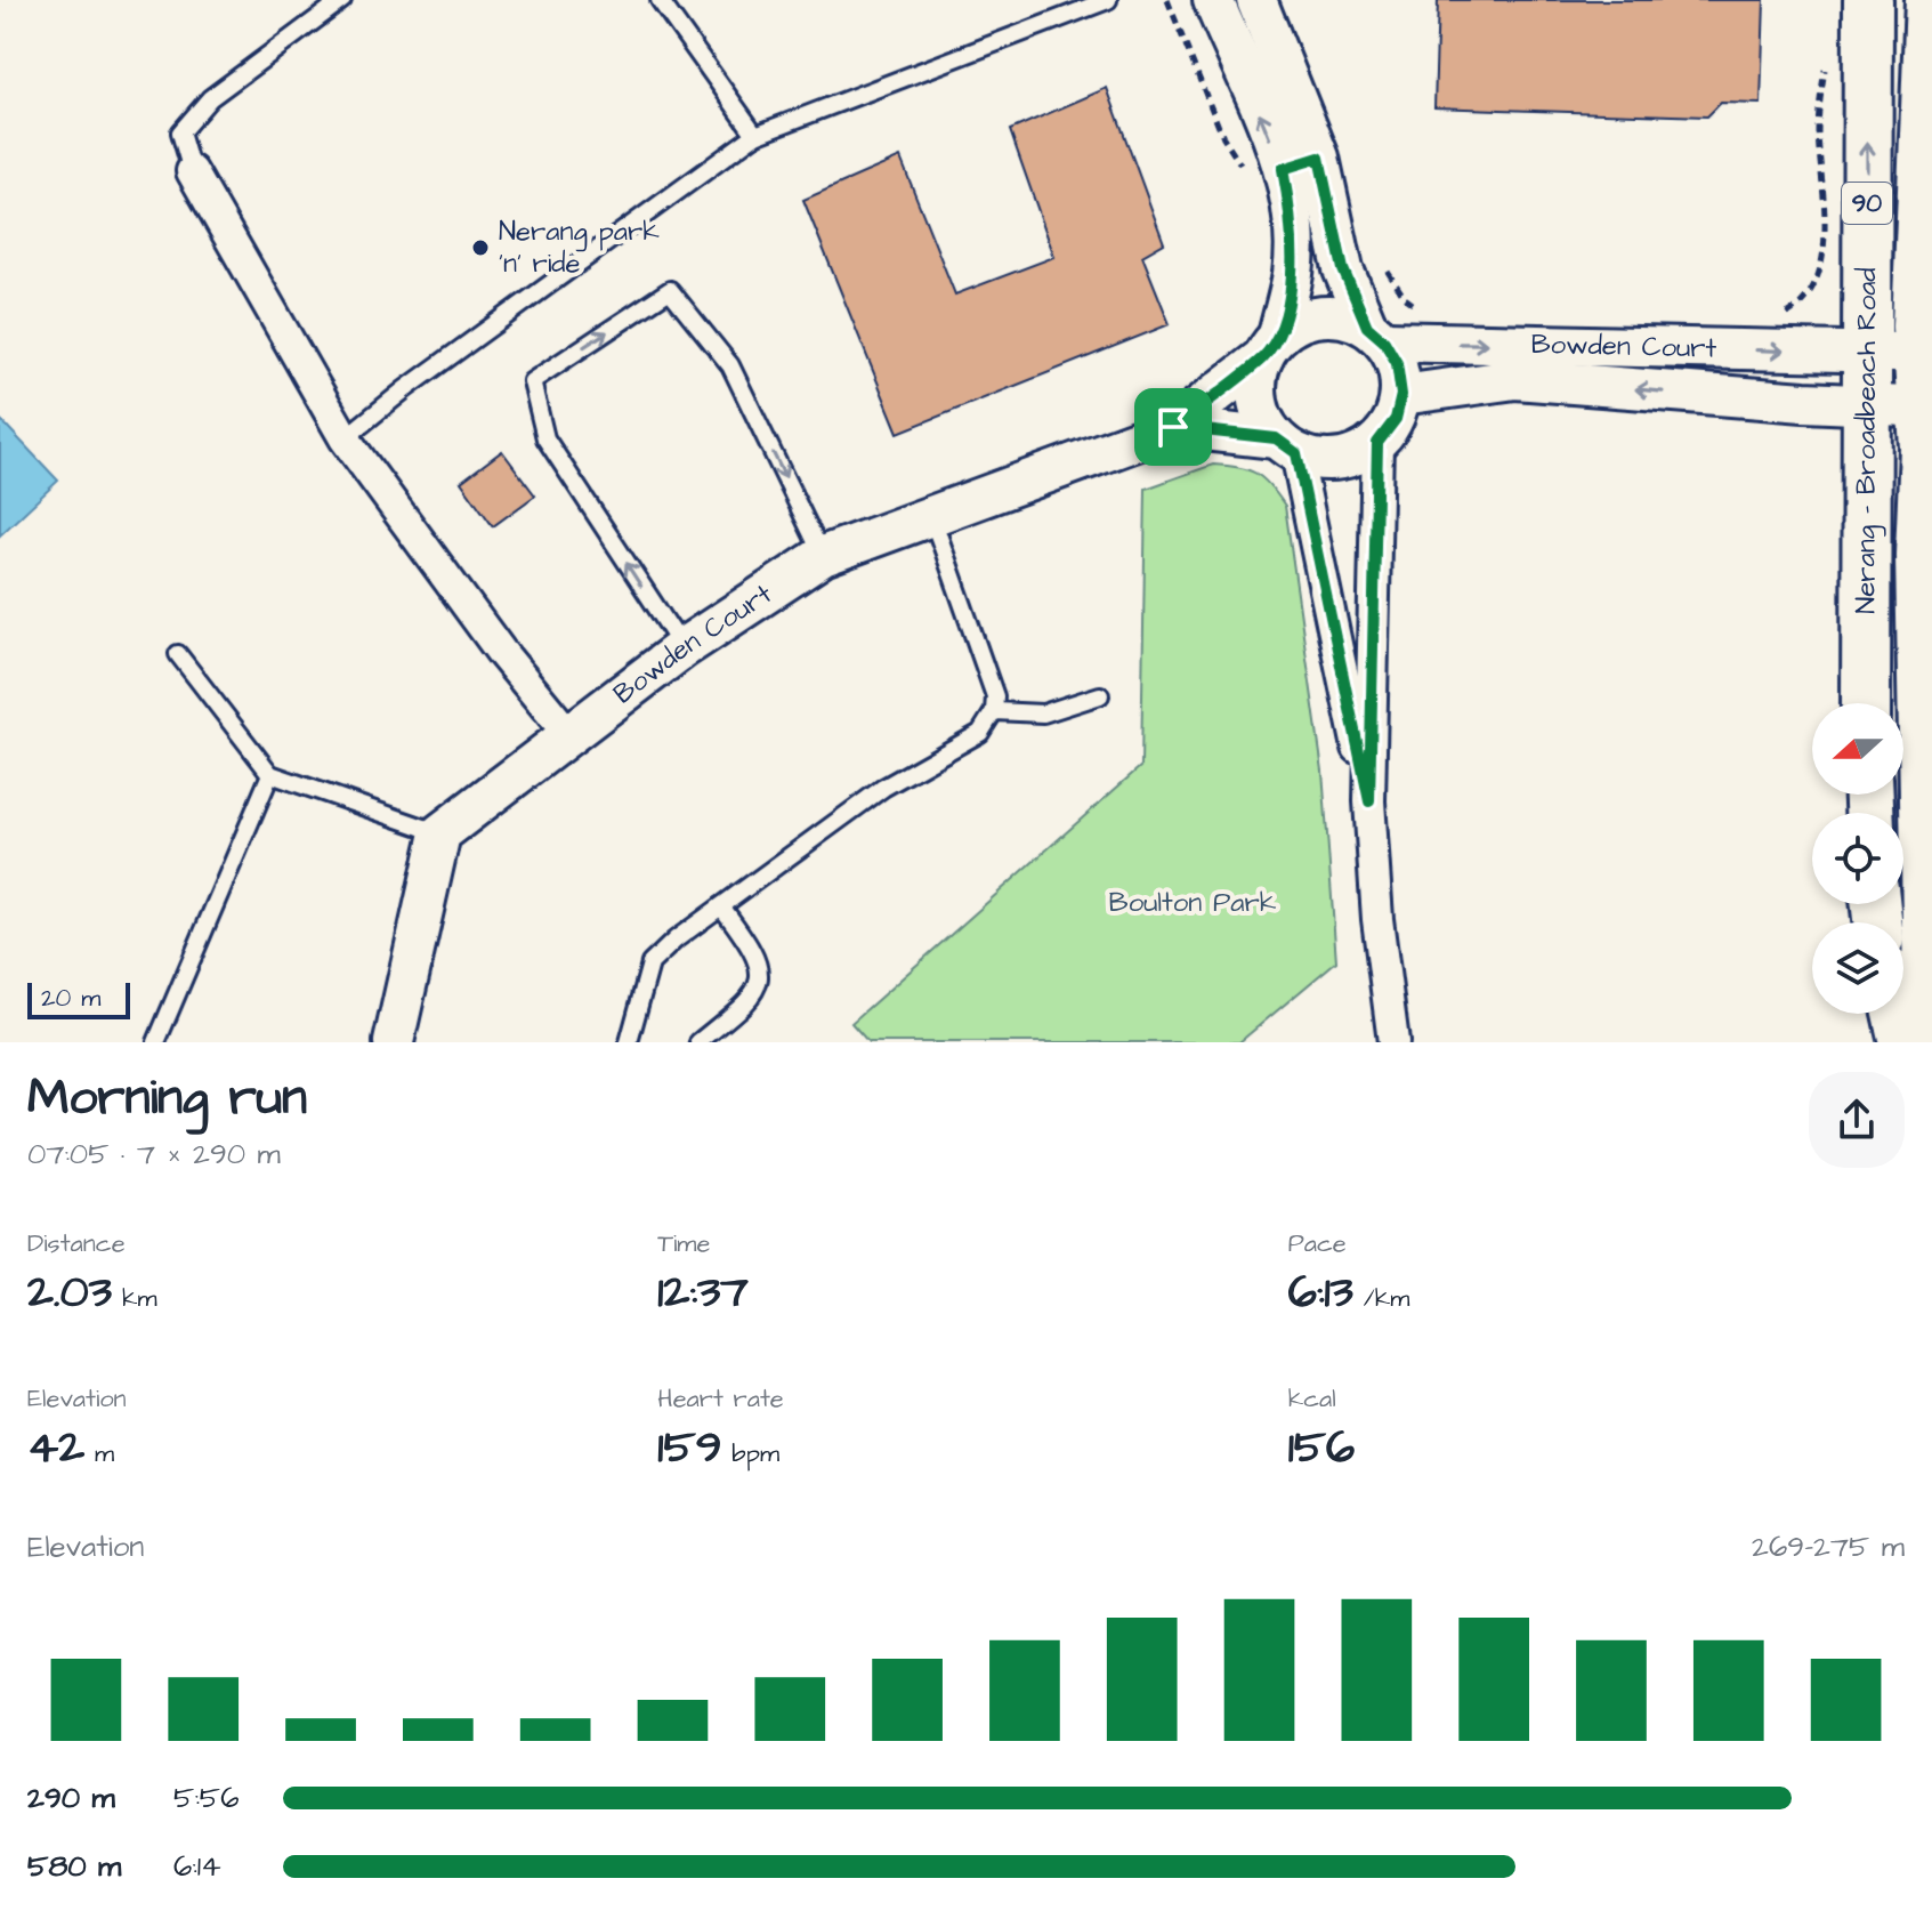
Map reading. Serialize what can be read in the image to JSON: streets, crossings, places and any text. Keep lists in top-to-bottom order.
{
  "streets": {
    "main road": ["90", "Nerang - Broadbeach Road"],
    "street": ["Bowden Court"]
  },
  "crossings": [
    ["Bowden Court", "Nerang - Broadbeach Road"]
  ],
  "parks": ["Boulton Park"],
  "places": ["Nerang park 'n' ride"],
  "scale_bar": "20 m",
  "north": "left",
  "page": {
    "scale": "20 m",
    "heading": ["Morning run", "07:05 · 7 × 290 m"],
    "stats": [
      ["Distance", "2.03 km"],
      ["Time", "12:37"],
      ["Pace", "6:13 /km"],
      ["Elevation", "42 m"],
      ["Heart rate", "159 bpm"],
      ["kcal", "156"]
    ],
    "chart": ["Elevation", "269–275 m"],
    "list": [
      {
        "name": "290 m",
        "note": "5:56"
      },
      {
        "name": "580 m",
        "note": "6:14"
      }
    ]
  }
}
